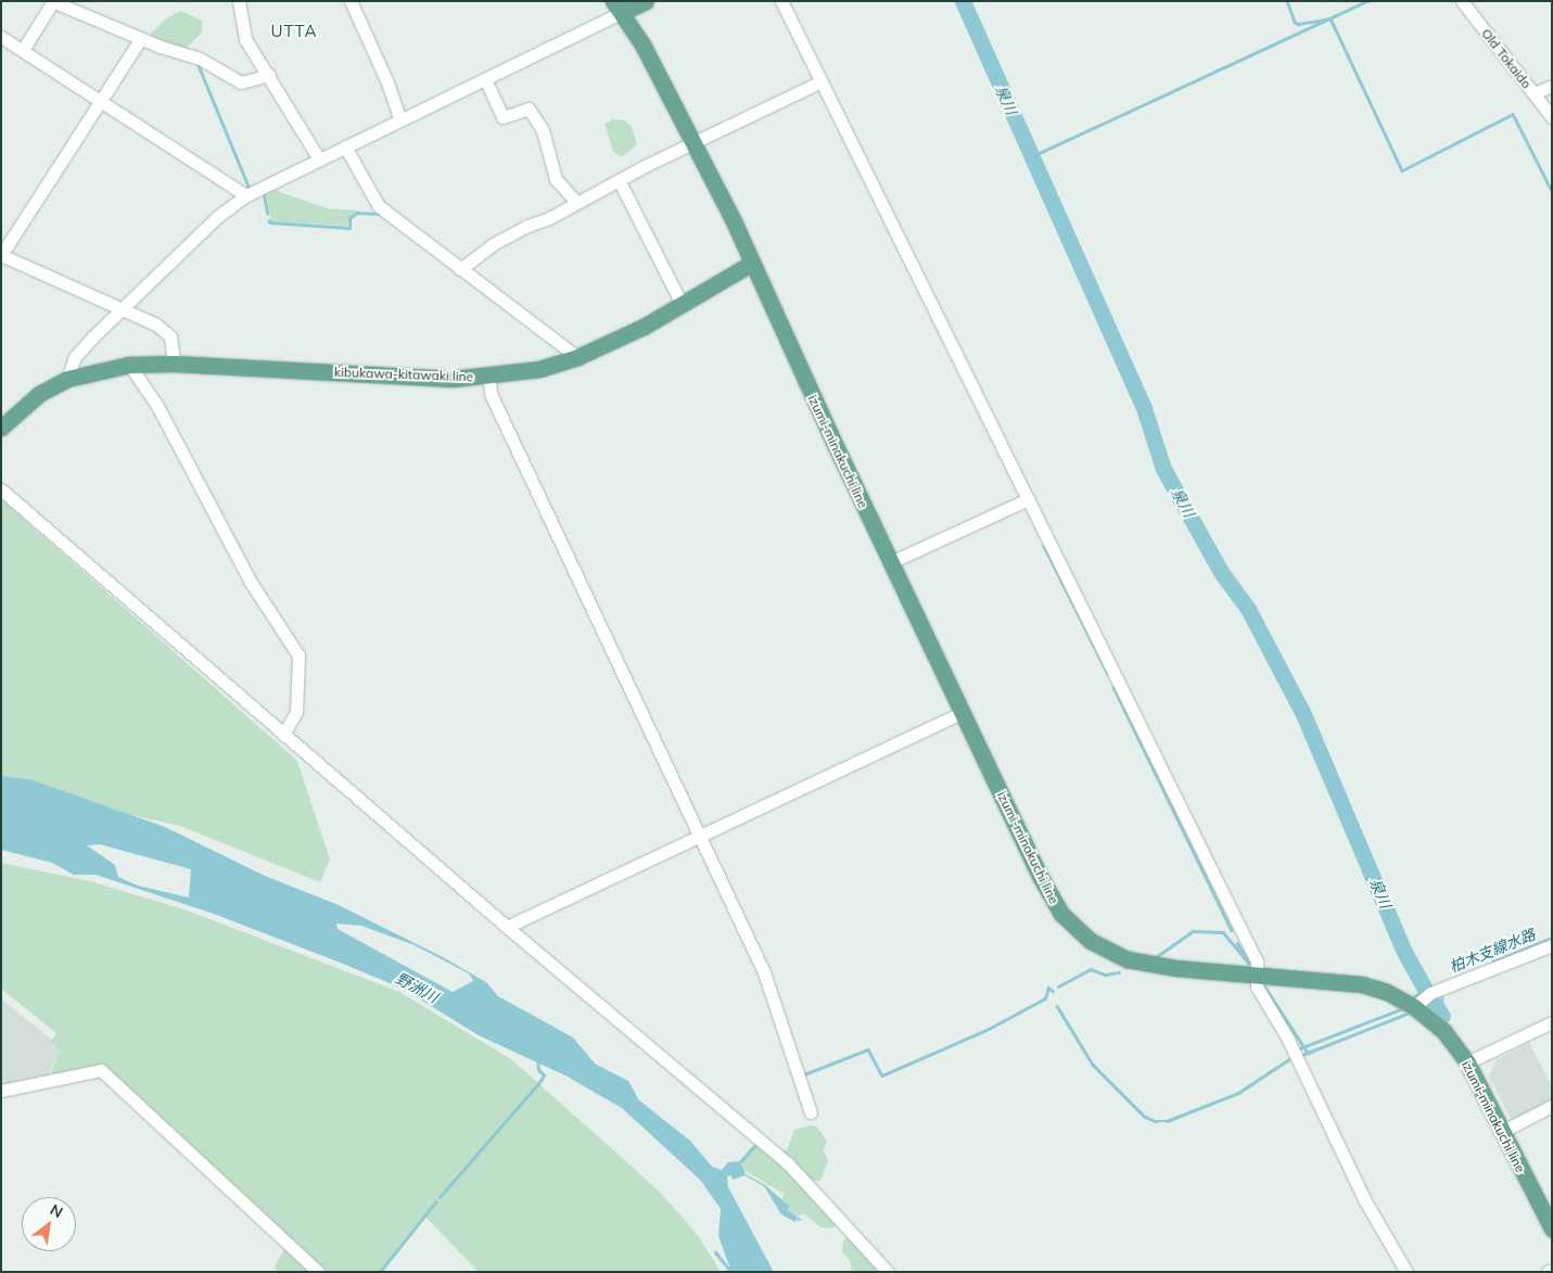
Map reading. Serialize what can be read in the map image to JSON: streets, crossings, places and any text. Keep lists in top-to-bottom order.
{
  "streets": {
    "main road": ["kibukawa-kitawaki line", "izumi-minakuchi line"],
    "street": ["Old Tokaido"]
  },
  "crossings": [
    ["kibukawa-kitawaki line", "izumi-minakuchi line"]
  ],
  "districts": ["UTTA"],
  "water": ["泉川", "柏木支線水路", "野洲川"],
  "north": "top right"
}
